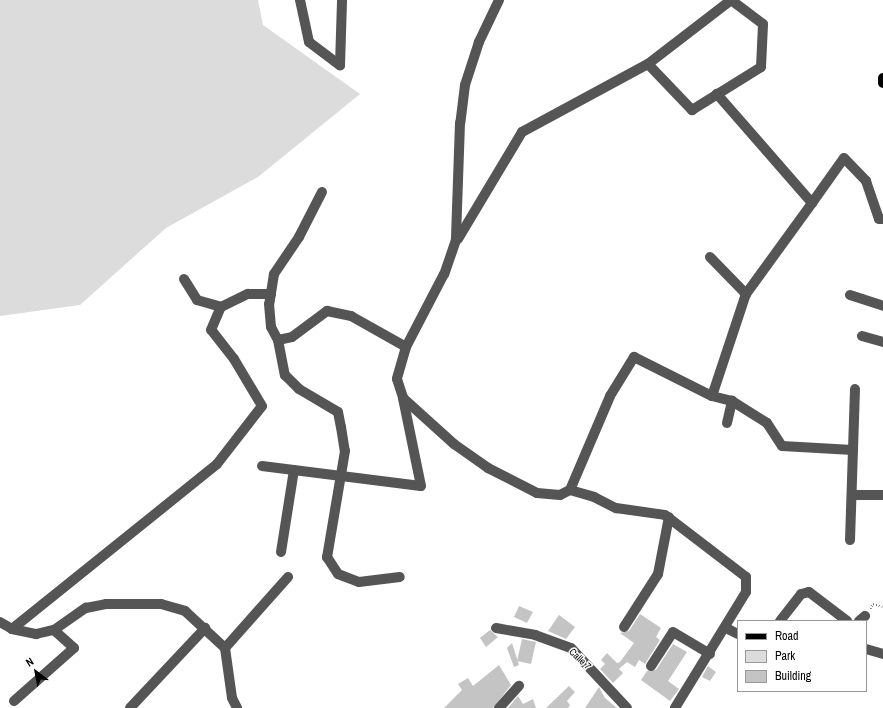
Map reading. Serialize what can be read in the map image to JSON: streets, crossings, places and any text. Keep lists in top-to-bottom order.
{
  "streets": {
    "street": ["Calle 7"]
  },
  "legend": ["Road", "Park", "Building"],
  "north": "top left"
}
